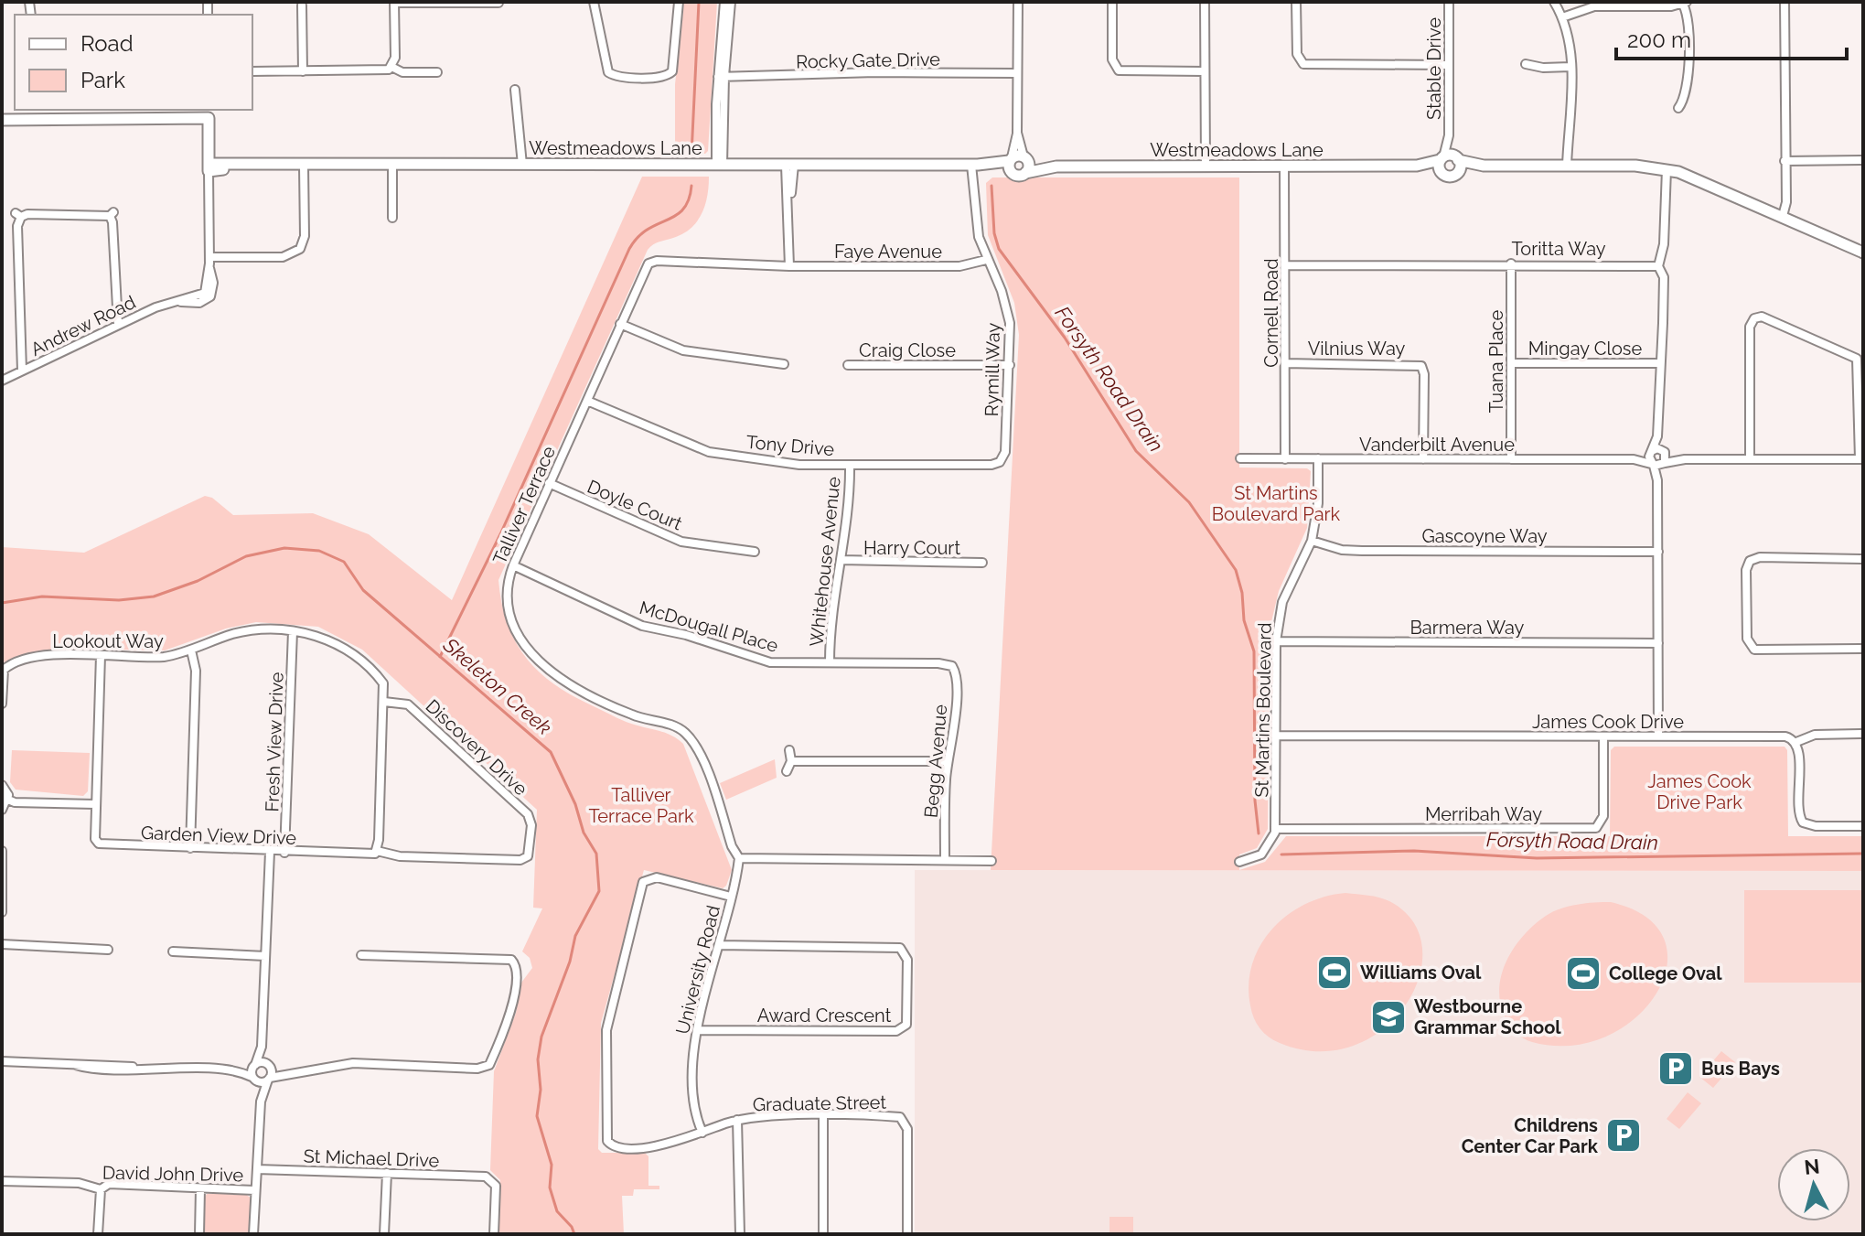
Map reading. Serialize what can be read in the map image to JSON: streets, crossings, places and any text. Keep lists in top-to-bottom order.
{
  "streets": {
    "street": [
      "Rocky Gate Drive",
      "Stable Drive",
      "Westmeadows Lane",
      "Toritta Way",
      "Faye Avenue",
      "Cornell Road",
      "Andrew Road",
      "Vilnius Way",
      "Mingay Close",
      "Craig Close",
      "Tuana Place",
      "Rymill Way",
      "Vanderbilt Avenue",
      "Tony Drive",
      "Talliver Terrace",
      "Doyle Court",
      "Gascoyne Way",
      "Harry Court",
      "Whitehouse Avenue",
      "McDougall Place",
      "Barmera Way",
      "Lookout Way",
      "St Martins Boulevard",
      "James Cook Drive",
      "Fresh View Drive",
      "Discovery Drive",
      "Begg Avenue",
      "Merribah Way",
      "Garden View Drive",
      "University Road",
      "Award Crescent",
      "Graduate Street",
      "St Michael Drive",
      "David John Drive"
    ]
  },
  "crossings": [
    ["Stable Drive", "Westmeadows Lane"],
    ["Westmeadows Lane", "Cornell Road"],
    ["Westmeadows Lane", "Rymill Way"],
    ["Toritta Way", "Cornell Road"],
    ["Toritta Way", "Tuana Place"],
    ["Faye Avenue", "Rymill Way"],
    ["Faye Avenue", "Talliver Terrace"],
    ["Cornell Road", "Vilnius Way"],
    ["Cornell Road", "Vanderbilt Avenue"],
    ["Vilnius Way", "Vanderbilt Avenue"],
    ["Mingay Close", "Tuana Place"],
    ["Craig Close", "Rymill Way"],
    ["Tuana Place", "Vanderbilt Avenue"],
    ["Rymill Way", "Tony Drive"],
    ["Vanderbilt Avenue", "St Martins Boulevard"],
    ["Tony Drive", "Talliver Terrace"],
    ["Tony Drive", "Whitehouse Avenue"],
    ["Talliver Terrace", "Doyle Court"],
    ["Talliver Terrace", "McDougall Place"],
    ["Talliver Terrace", "University Road"],
    ["Gascoyne Way", "St Martins Boulevard"],
    ["Harry Court", "Whitehouse Avenue"],
    ["Whitehouse Avenue", "McDougall Place"],
    ["McDougall Place", "Begg Avenue"],
    ["Barmera Way", "St Martins Boulevard"],
    ["Lookout Way", "Fresh View Drive"],
    ["Lookout Way", "Discovery Drive"],
    ["Lookout Way", "Garden View Drive"],
    ["St Martins Boulevard", "James Cook Drive"],
    ["St Martins Boulevard", "Merribah Way"],
    ["James Cook Drive", "Merribah Way"],
    ["Fresh View Drive", "Garden View Drive"],
    ["Discovery Drive", "Garden View Drive"],
    ["University Road", "Award Crescent"],
    ["University Road", "Graduate Street"]
  ],
  "water": ["Forsyth Road Drain", "Skeleton Creek"],
  "parks": ["St Martins Boulevard Park", "James Cook Drive Park", "Talliver Terrace Park"],
  "places": {
    "sports": ["Williams Oval", "College Oval"],
    "school or university": ["Westbourne Grammar School"],
    "parking": ["Bus Bays", "Childrens Center Car Park"]
  },
  "legend": ["Road", "Park"],
  "scale_bar": "200 m",
  "north": "top"
}
